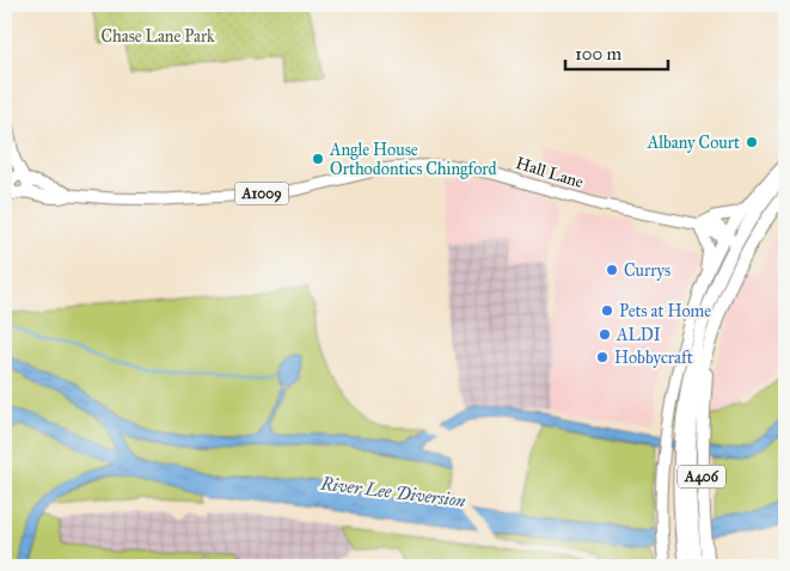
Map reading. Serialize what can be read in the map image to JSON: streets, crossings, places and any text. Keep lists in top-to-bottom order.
{
  "streets": {
    "highway": ["A406"],
    "main road": ["Hall Lane", "A1009"]
  },
  "crossings": [
    ["Hall Lane", "A1009"]
  ],
  "water": ["River Lee Diversion"],
  "parks": ["Chase Lane Park"],
  "places": [
    "Albany Court",
    "Angle House Orthodontics Chingford",
    "Currys",
    "Pets at Home",
    "ALDI",
    "Hobbycraft"
  ],
  "scale_bar": "100 m"
}
